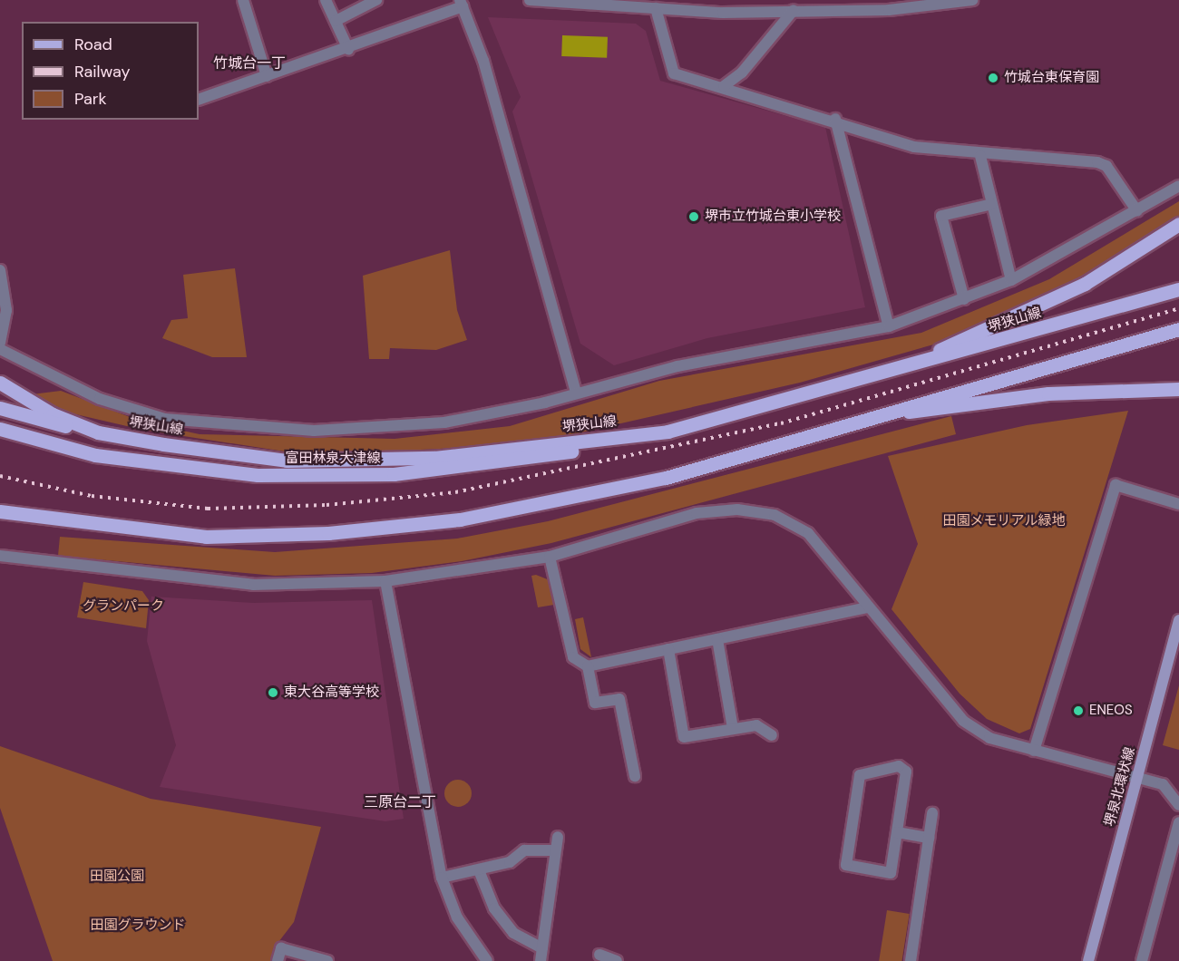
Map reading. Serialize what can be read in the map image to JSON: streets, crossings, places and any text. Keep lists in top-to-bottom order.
{
  "streets": {
    "main road": ["堺狭山線", "富田林泉大津線", "堺泉北環状線"]
  },
  "crossings": [
    ["堺狭山線", "富田林泉大津線"]
  ],
  "districts": ["竹城台一丁", "三原台二丁"],
  "parks": [
    "田園メモリアル緑地",
    "グランパーク",
    "田園公園",
    "田園グラウンド"
  ],
  "places": [
    "竹城台東保育園",
    "堺市立竹城台東小学校",
    "東大谷高等学校",
    "ENEOS"
  ],
  "legend": ["Road", "Railway", "Park"]
}
